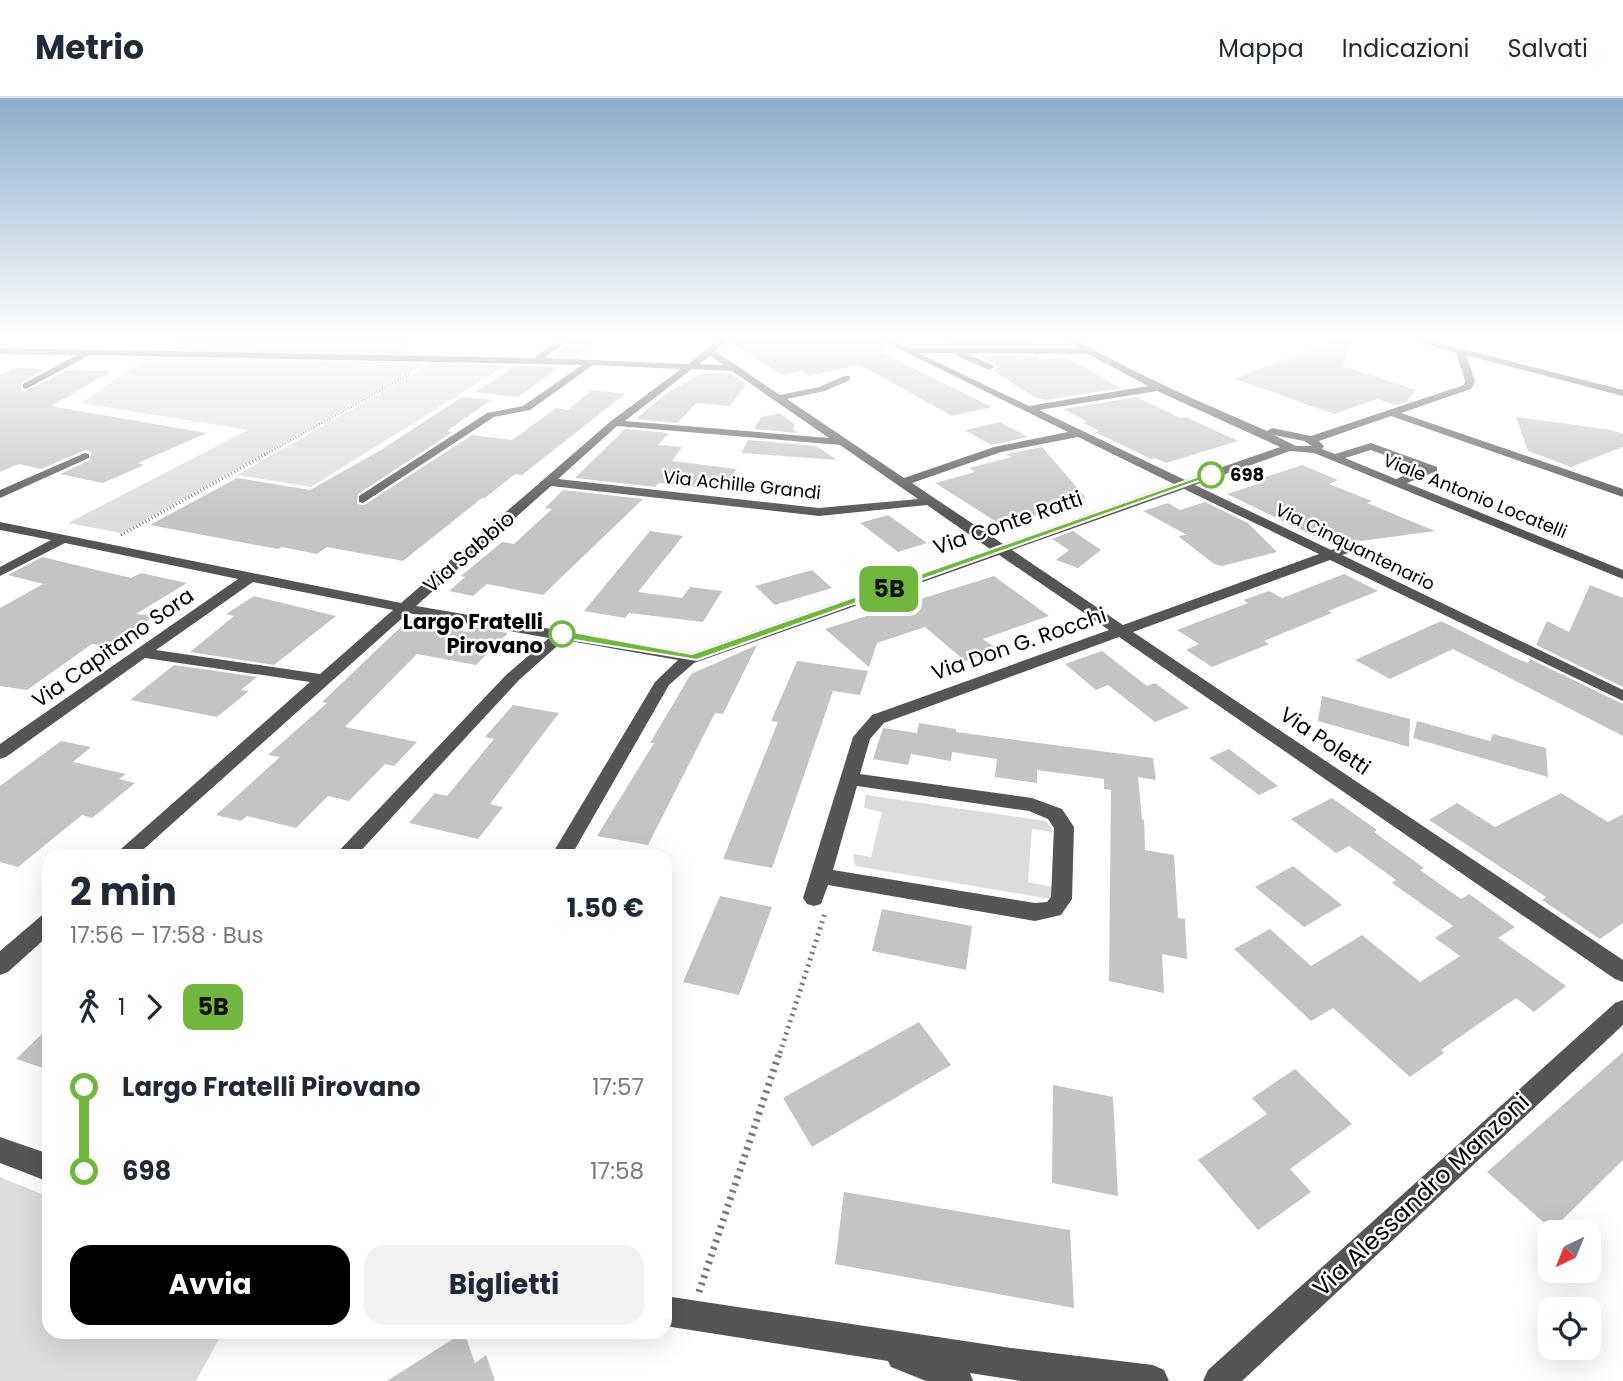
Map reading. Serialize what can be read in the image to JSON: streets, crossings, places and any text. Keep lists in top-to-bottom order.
{
  "streets": {
    "street": [
      "Via Achille Grandi",
      "Viale Antonio Locatelli",
      "Via Conte Ratti",
      "Via Cinquantenario",
      "Via Sabbio",
      "Via Don G. Rocchi",
      "Via Capitano Sora",
      "Via Poletti",
      "Via Alessandro Manzoni"
    ]
  },
  "crossings": [
    ["Via Achille Grandi", "Via Sabbio"],
    ["Via Achille Grandi", "Via Poletti"],
    ["Viale Antonio Locatelli", "Via Conte Ratti"],
    ["Via Conte Ratti", "Via Cinquantenario"],
    ["Via Conte Ratti", "Via Poletti"],
    ["Via Cinquantenario", "Via Don G. Rocchi"],
    ["Via Sabbio", "Via Capitano Sora"],
    ["Via Don G. Rocchi", "Via Poletti"]
  ],
  "places": ["698", "Largo Fratelli Pirovano"],
  "lines": ["bus line 5B"],
  "north": "bottom left",
  "page": {
    "header": "Metrio",
    "nav": ["Mappa", "Indicazioni", "Salvati"],
    "on_map": "5B",
    "heading": ["2 min", "17:56 – 17:58 · Bus", "1.50 €"],
    "legs": ["1", "5B"],
    "list": [
      {
        "name": "Largo Fratelli Pirovano",
        "value": "17:57"
      },
      {
        "name": "698",
        "value": "17:58"
      }
    ],
    "buttons": ["Avvia", "Biglietti"]
  }
}
